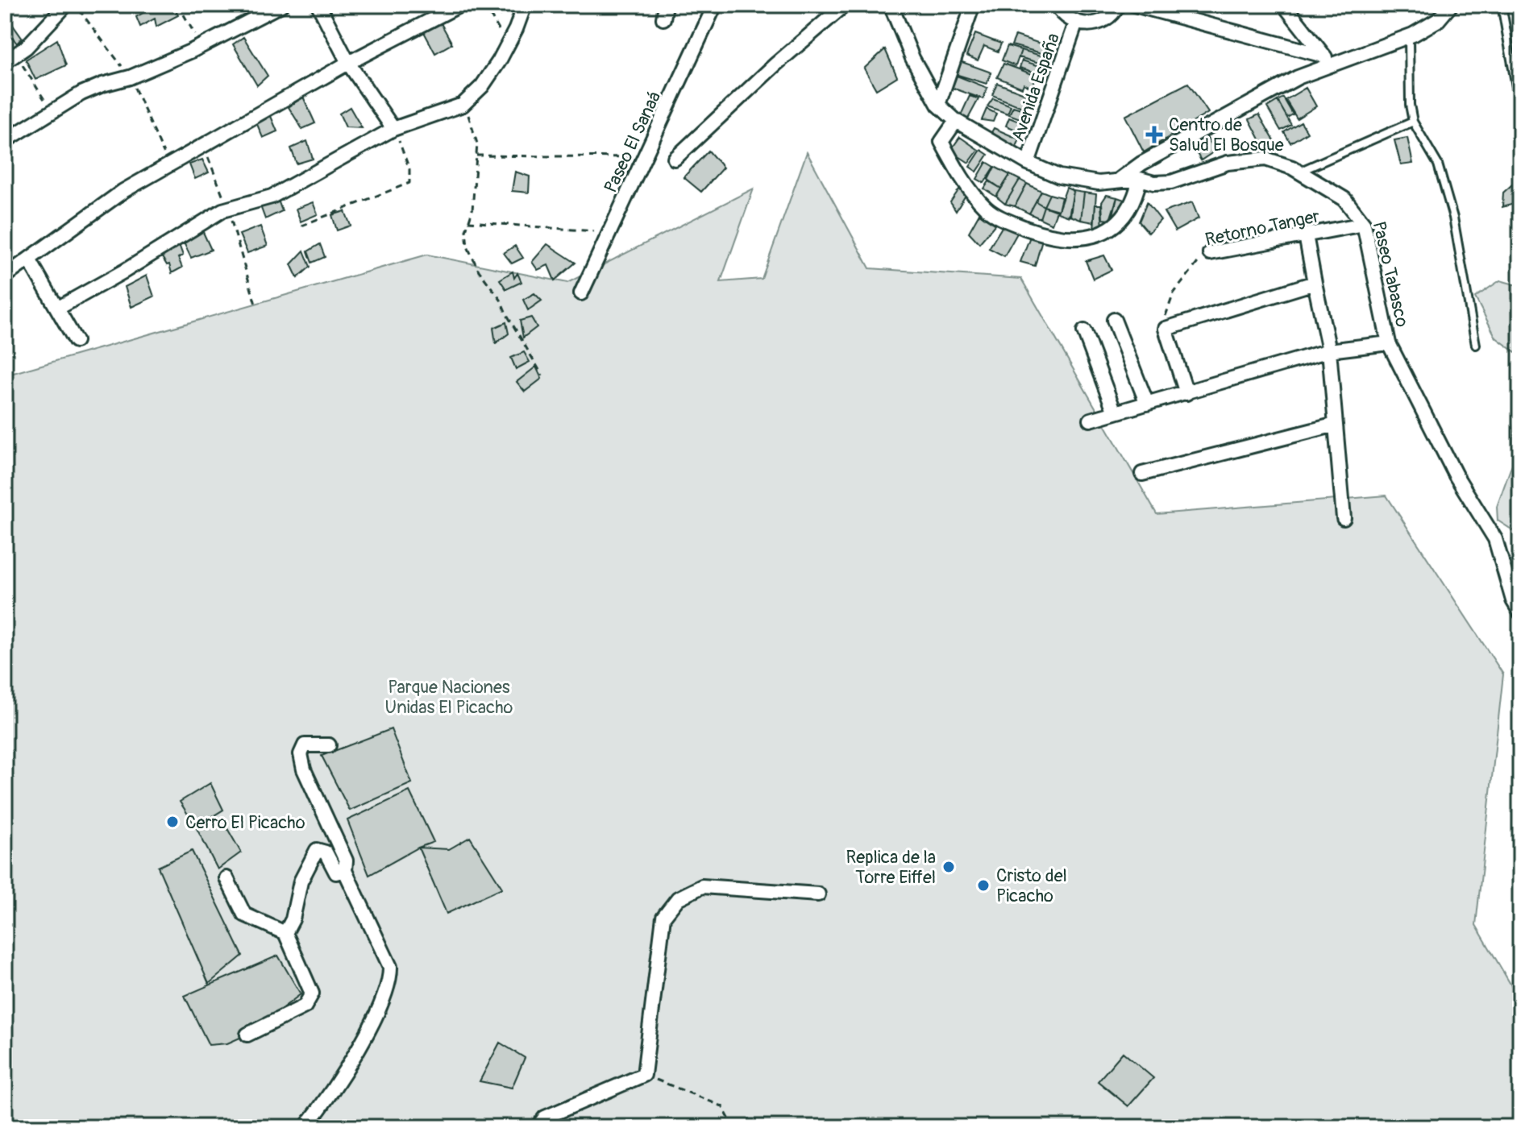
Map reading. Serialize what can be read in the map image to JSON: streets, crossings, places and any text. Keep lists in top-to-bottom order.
{
  "streets": {
    "street": [
      "Avenida España",
      "Paseo El Sanaá",
      "Retorno Tanger",
      "Paseo Tabasco"
    ]
  },
  "crossings": [
    ["Avenida España", "Paseo Tabasco"],
    ["Retorno Tanger", "Paseo Tabasco"]
  ],
  "parks": ["Parque Naciones Unidas El Picacho"],
  "places": {
    "health": ["Centro de Salud El Bosque"],
    "other": ["Cerro El Picacho", "Replica de la Torre Eiffel", "Cristo del Picacho"]
  }
}
